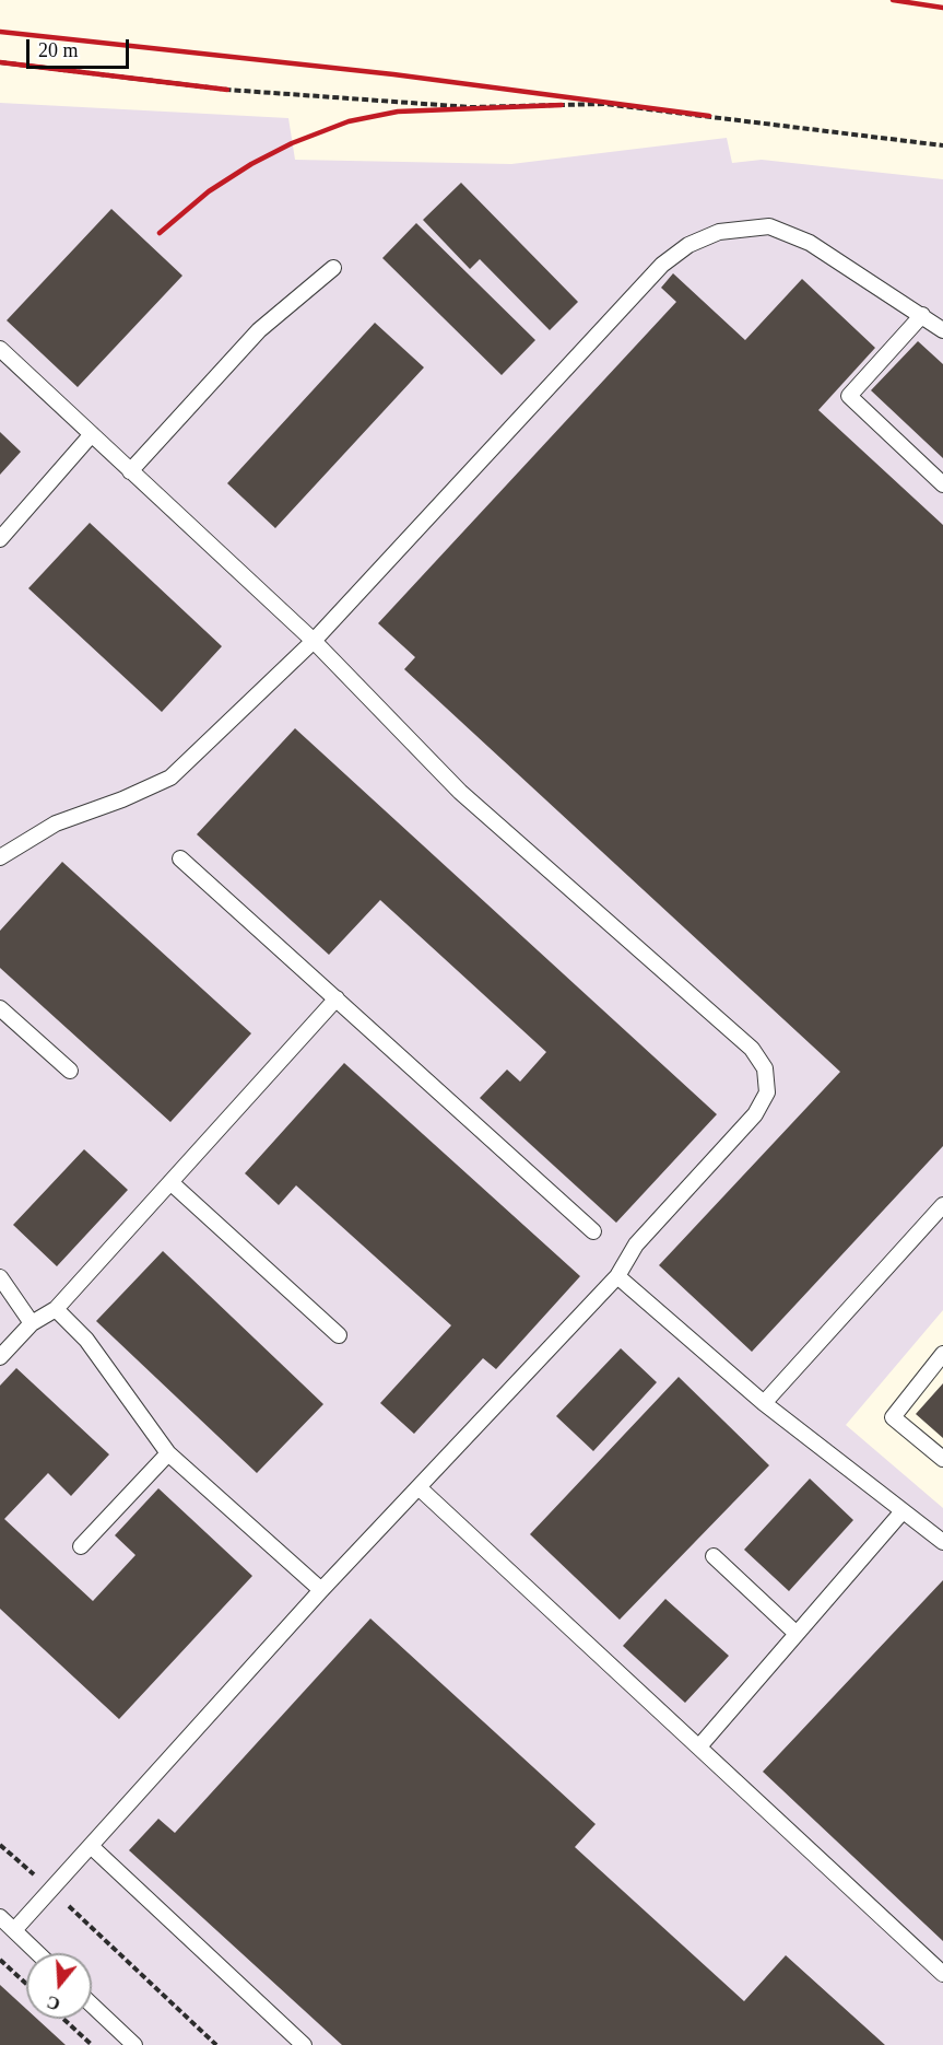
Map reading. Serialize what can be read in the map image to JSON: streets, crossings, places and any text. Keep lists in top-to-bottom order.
{
  "scale_bar": "20 m",
  "north": "bottom"
}
